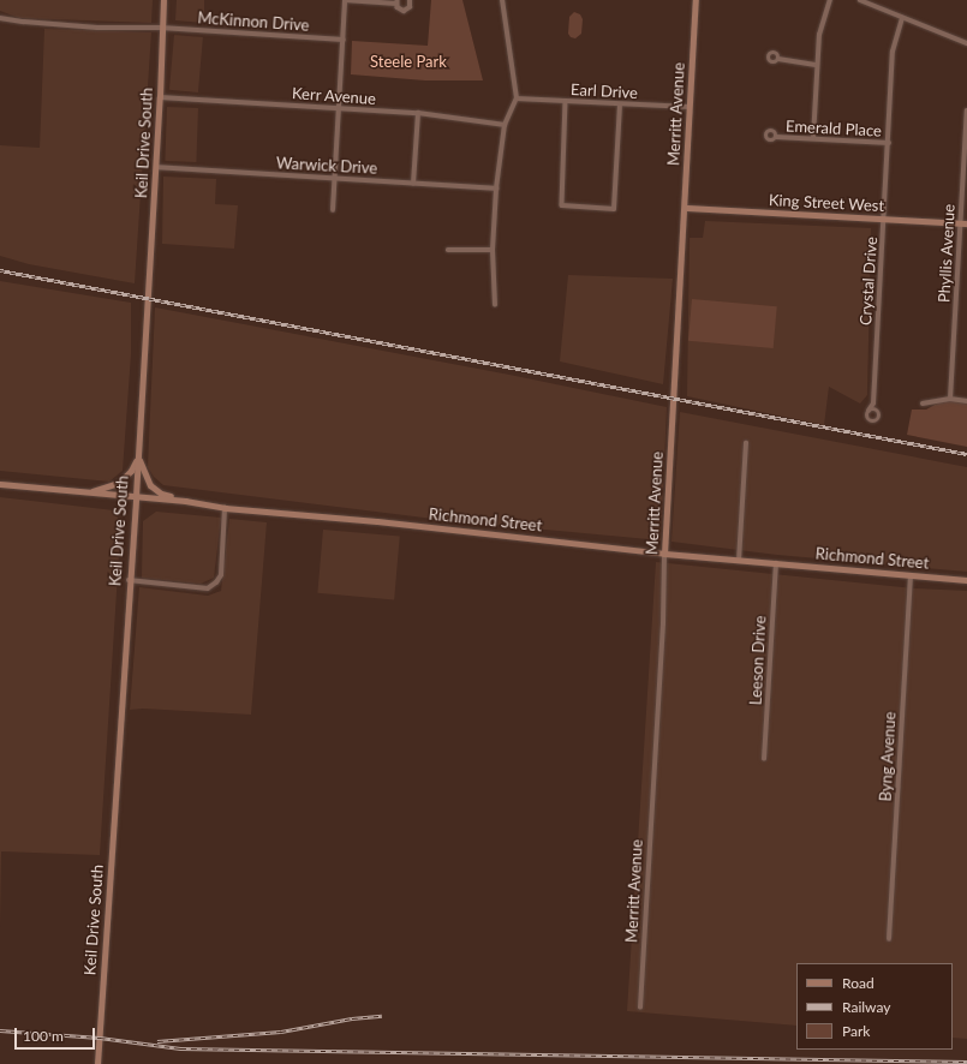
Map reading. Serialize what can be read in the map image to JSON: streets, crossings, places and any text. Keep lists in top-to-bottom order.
{
  "streets": {
    "main road": [
      "Merritt Avenue",
      "Keil Drive South",
      "King Street West",
      "Richmond Street"
    ],
    "street": [
      "McKinnon Drive",
      "Earl Drive",
      "Kerr Avenue",
      "Emerald Place",
      "Warwick Drive",
      "Phyllis Avenue",
      "Crystal Drive",
      "Leeson Drive",
      "Byng Avenue"
    ]
  },
  "crossings": [
    ["McKinnon Drive", "Keil Drive South"],
    ["Earl Drive", "Merritt Avenue"],
    ["Kerr Avenue", "Keil Drive South"],
    ["Merritt Avenue", "King Street West"],
    ["Merritt Avenue", "Richmond Street"],
    ["Emerald Place", "Crystal Drive"],
    ["Keil Drive South", "Warwick Drive"],
    ["Keil Drive South", "Richmond Street"],
    ["King Street West", "Phyllis Avenue"],
    ["King Street West", "Crystal Drive"],
    ["Richmond Street", "Leeson Drive"],
    ["Richmond Street", "Byng Avenue"]
  ],
  "parks": ["Steele Park"],
  "legend": ["Road", "Railway", "Park"],
  "scale_bar": "100 m"
}
